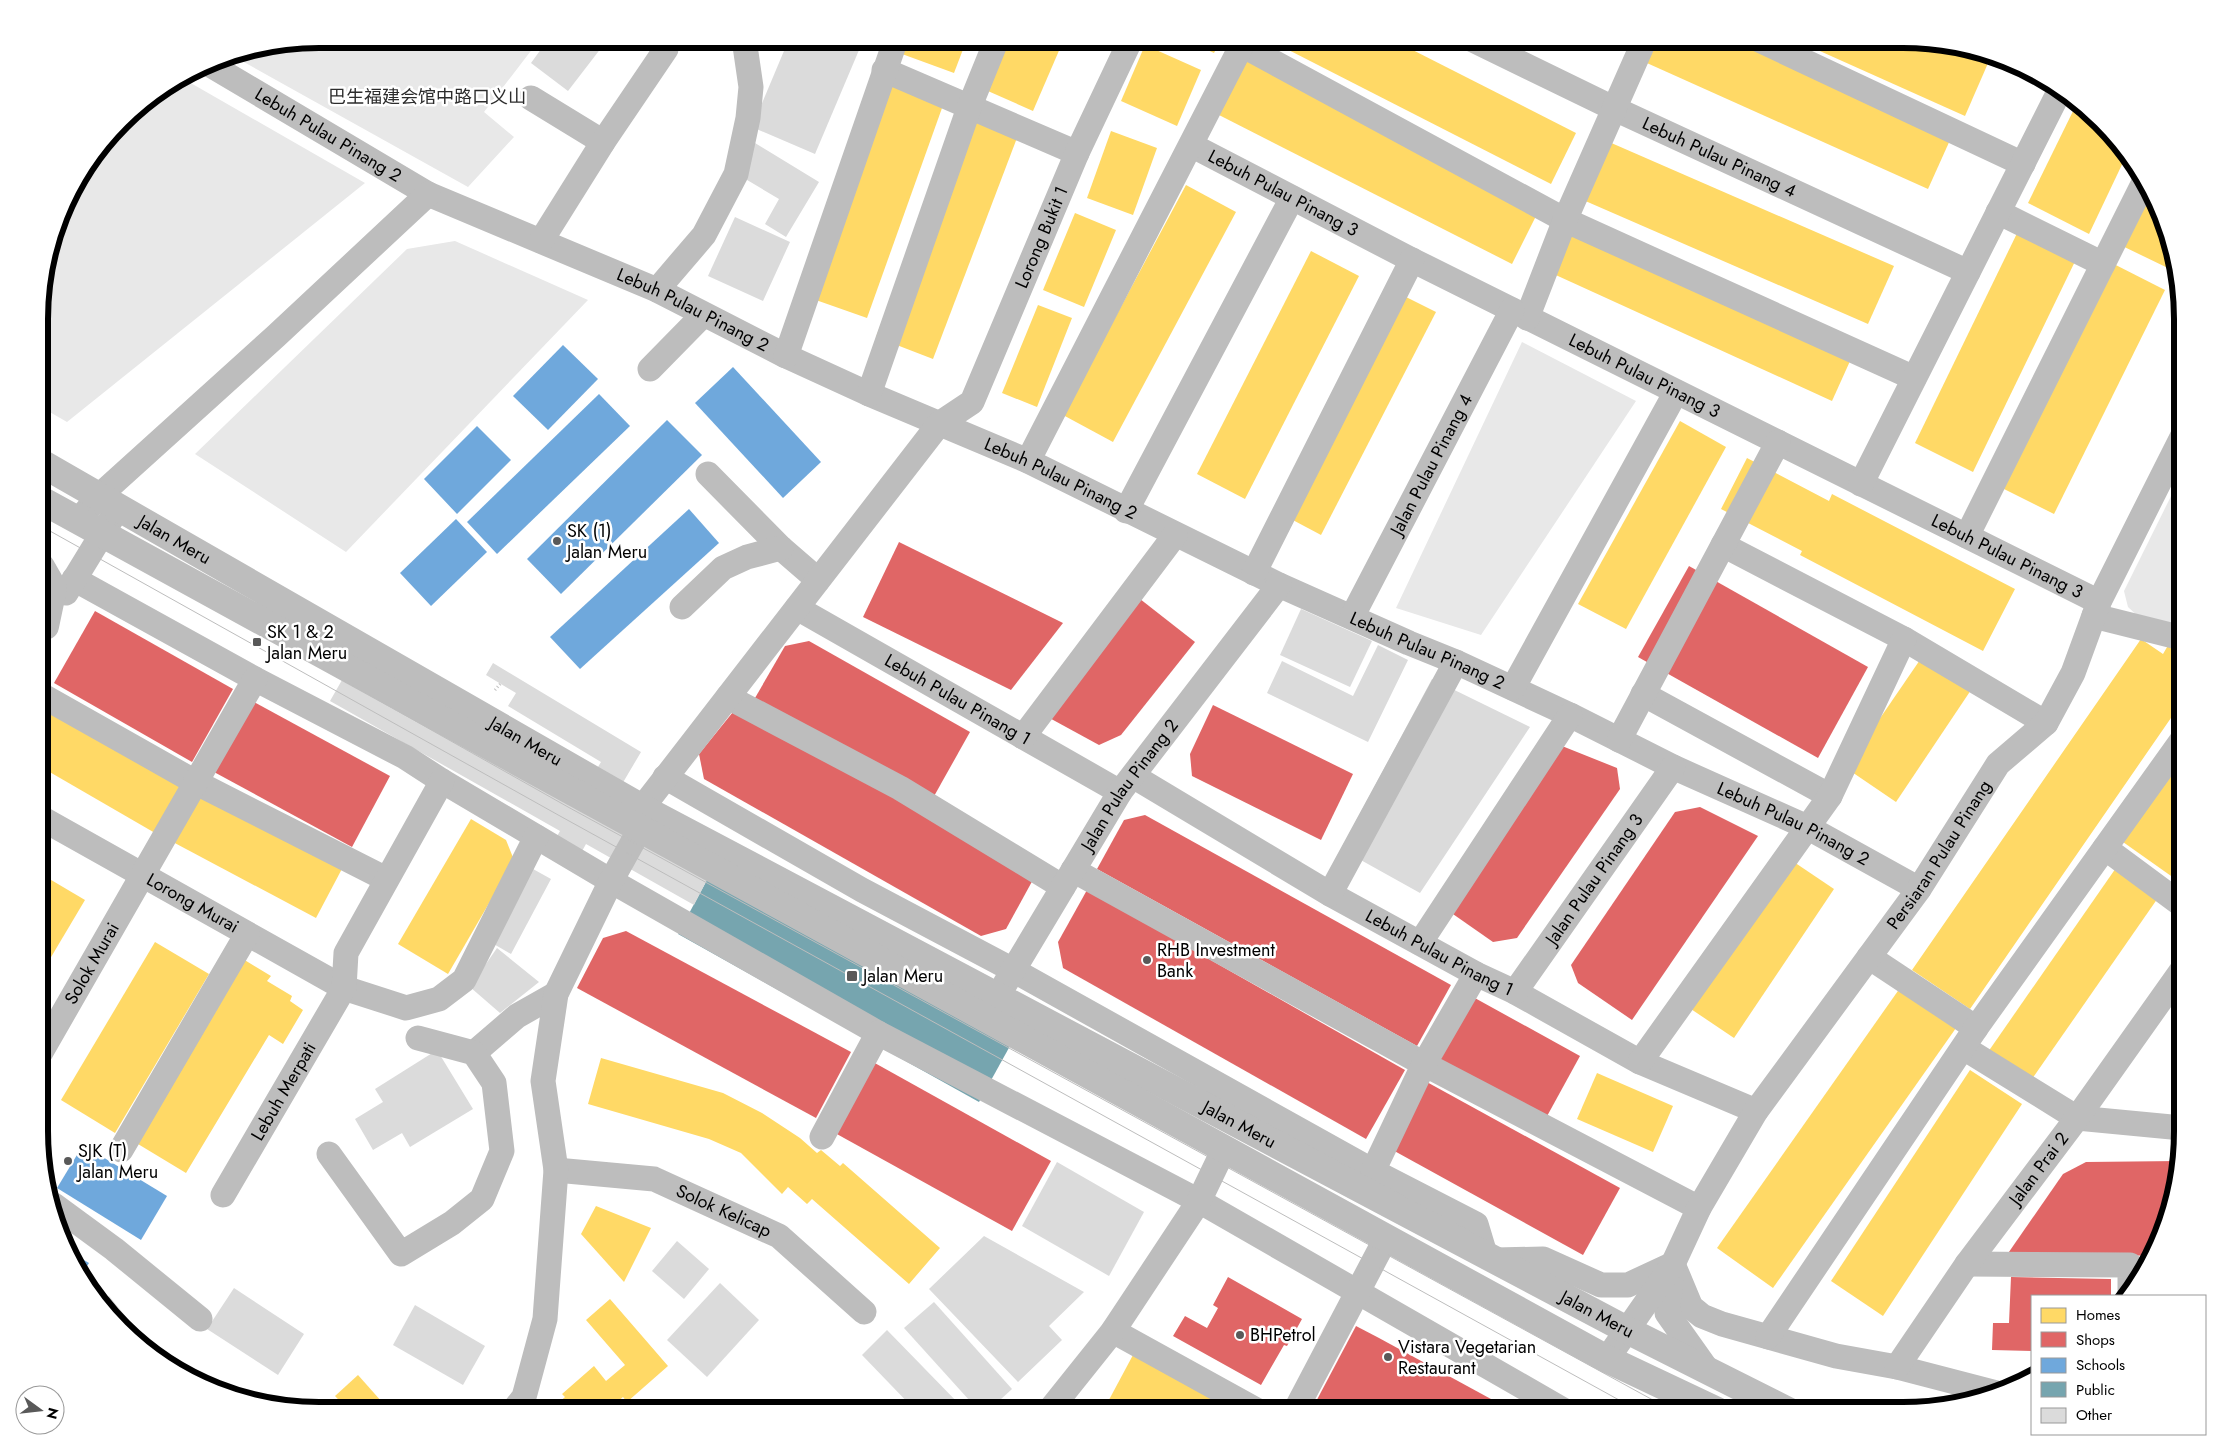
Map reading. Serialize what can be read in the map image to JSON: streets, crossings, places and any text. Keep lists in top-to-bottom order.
{
  "streets": {
    "highway": ["Jalan Meru"],
    "street": [
      "Lebuh Pulau Pinang 2",
      "Lebuh Pulau Pinang 4",
      "Lebuh Pulau Pinang 3",
      "Lorong Bukit 1",
      "Jalan Pulau Pinang 4",
      "Lebuh Pulau Pinang 1",
      "Jalan Pulau Pinang 2",
      "Persiaran Pulau Pinang",
      "Jalan Pulau Pinang 3",
      "Lorong Murai",
      "Solok Murai",
      "Lebuh Merpati",
      "Jalan Prai 2",
      "Solok Kelicap"
    ]
  },
  "crossings": [
    ["Lebuh Pulau Pinang 2", "Lorong Bukit 1"],
    ["Lebuh Pulau Pinang 2", "Jalan Pulau Pinang 4"],
    ["Lebuh Pulau Pinang 2", "Jalan Pulau Pinang 2"],
    ["Lebuh Pulau Pinang 2", "Persiaran Pulau Pinang"],
    ["Lebuh Pulau Pinang 2", "Jalan Pulau Pinang 3"],
    ["Lebuh Pulau Pinang 4", "Jalan Pulau Pinang 4"],
    ["Lebuh Pulau Pinang 3", "Jalan Pulau Pinang 4"],
    ["Lebuh Pulau Pinang 3", "Persiaran Pulau Pinang"],
    ["Lorong Bukit 1", "Jalan Meru"],
    ["Lorong Bukit 1", "Lebuh Pulau Pinang 1"],
    ["Lorong Bukit 1", "Solok Kelicap"],
    ["Jalan Meru", "Jalan Pulau Pinang 2"],
    ["Lebuh Pulau Pinang 1", "Jalan Pulau Pinang 2"],
    ["Lebuh Pulau Pinang 1", "Persiaran Pulau Pinang"],
    ["Lebuh Pulau Pinang 1", "Jalan Pulau Pinang 3"],
    ["Lorong Murai", "Solok Murai"],
    ["Lorong Murai", "Lebuh Merpati"]
  ],
  "parks": ["巴生福建会馆中路口义山"],
  "places": {
    "other": [
      "SK (1) Jalan Meru",
      "RHB Investment Bank",
      "SJK (T) Jalan Meru",
      "BHPetrol",
      "Vistara Vegetarian Restaurant"
    ],
    "transit": ["SK 1 & 2 Jalan Meru", "Jalan Meru"]
  },
  "legend": [
    "Homes",
    "Shops",
    "Schools",
    "Public",
    "Other"
  ],
  "north": "right"
}
